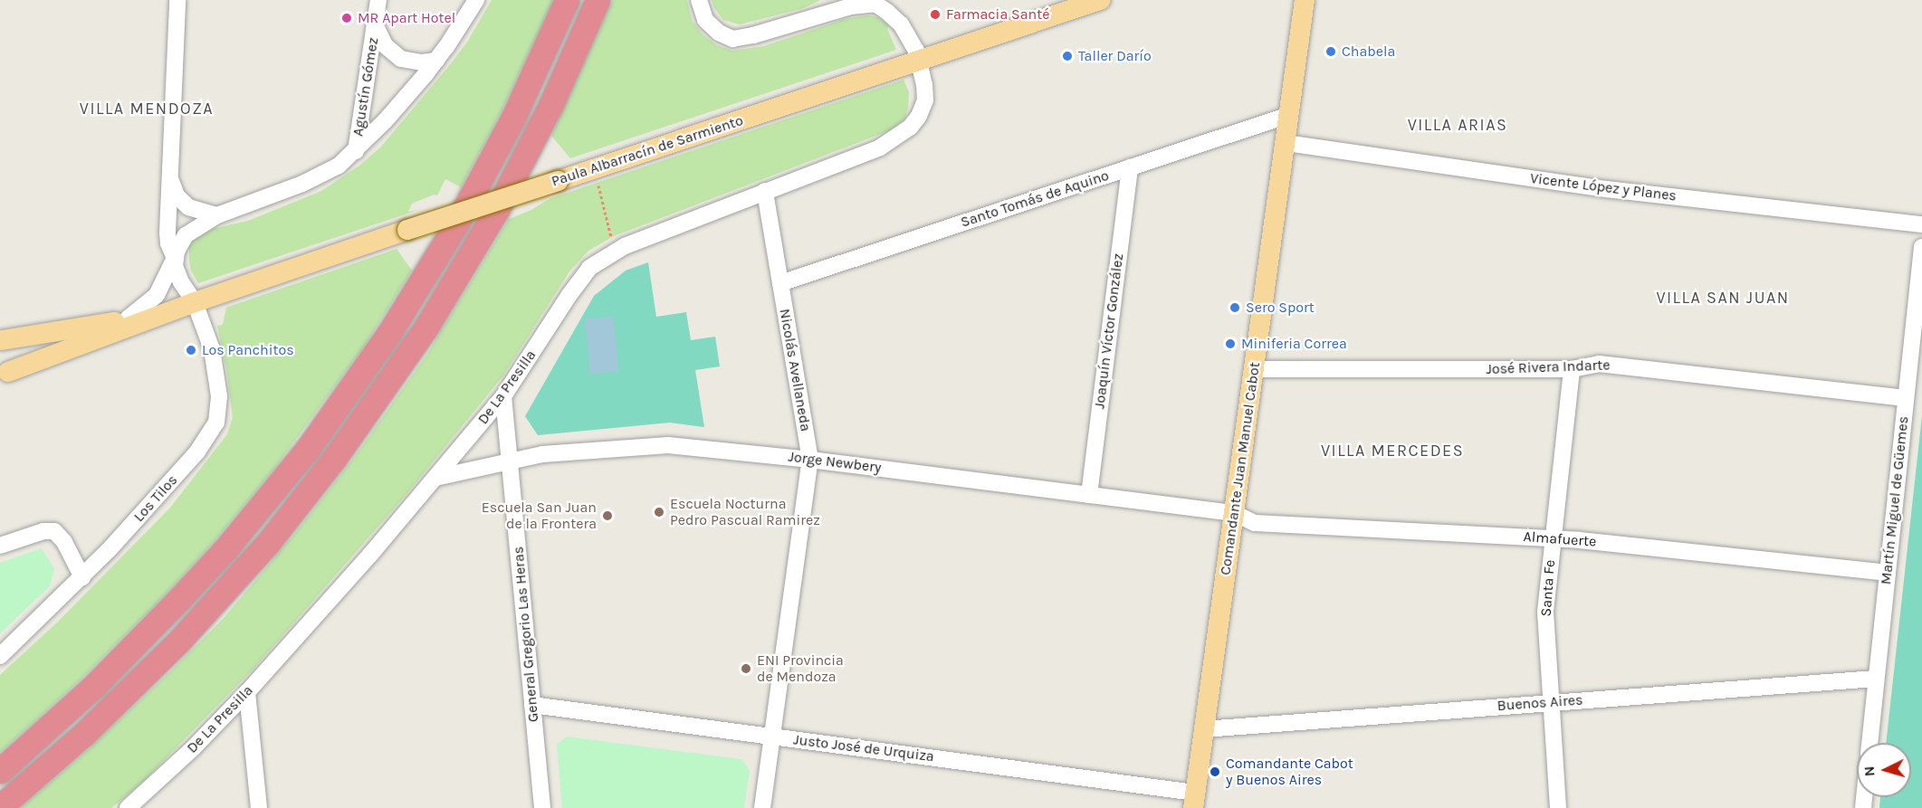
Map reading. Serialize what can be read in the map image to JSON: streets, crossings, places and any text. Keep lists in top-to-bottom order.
{
  "streets": {
    "main road": ["Paula Albarracín de Sarmiento", "Comandante Juan Manuel Cabot"],
    "street": [
      "Agustín Gómez",
      "Vicente López y Planes",
      "Santo Tomás de Aquino",
      "Joaquín Víctor González",
      "José Rivera Indarte",
      "Nicolás Avellaneda",
      "De La Presilla",
      "Jorge Newbery",
      "Los Tilos",
      "Martín Miguel de Güemes",
      "Almafuerte",
      "Santa Fe",
      "General Gregorio Las Heras",
      "Buenos Aires",
      "Justo José de Urquiza"
    ]
  },
  "crossings": [
    ["Paula Albarracín de Sarmiento", "De La Presilla"],
    ["Paula Albarracín de Sarmiento", "Los Tilos"],
    ["Vicente López y Planes", "Comandante Juan Manuel Cabot"],
    ["Santo Tomás de Aquino", "Joaquín Víctor González"],
    ["Santo Tomás de Aquino", "Nicolás Avellaneda"],
    ["Santo Tomás de Aquino", "Comandante Juan Manuel Cabot"],
    ["Joaquín Víctor González", "Jorge Newbery"],
    ["José Rivera Indarte", "Comandante Juan Manuel Cabot"],
    ["José Rivera Indarte", "Martín Miguel de Güemes"],
    ["José Rivera Indarte", "Santa Fe"],
    ["Nicolás Avellaneda", "De La Presilla"],
    ["Nicolás Avellaneda", "Jorge Newbery"],
    ["Nicolás Avellaneda", "Justo José de Urquiza"],
    ["De La Presilla", "Jorge Newbery"],
    ["De La Presilla", "General Gregorio Las Heras"],
    ["Jorge Newbery", "Comandante Juan Manuel Cabot"],
    ["Jorge Newbery", "Almafuerte"],
    ["Jorge Newbery", "General Gregorio Las Heras"],
    ["Comandante Juan Manuel Cabot", "Almafuerte"],
    ["Comandante Juan Manuel Cabot", "Buenos Aires"],
    ["Comandante Juan Manuel Cabot", "Justo José de Urquiza"],
    ["Martín Miguel de Güemes", "Almafuerte"],
    ["Martín Miguel de Güemes", "Buenos Aires"],
    ["Almafuerte", "Santa Fe"],
    ["Santa Fe", "Buenos Aires"],
    ["General Gregorio Las Heras", "Justo José de Urquiza"]
  ],
  "districts": [
    "VILLA MENDOZA",
    "VILLA ARIAS",
    "VILLA SAN JUAN",
    "VILLA MERCEDES"
  ],
  "places": [
    "Farmacia Santé",
    "MR Apart Hotel",
    "Chabela",
    "Taller Darío",
    "Sero Sport",
    "Miniferia Correa",
    "Los Panchitos",
    "Escuela Nocturna Pedro Pascual Ramirez",
    "Escuela San Juan de la Frontera",
    "ENI Provincia de Mendoza",
    "Comandante Cabot y Buenos Aires"
  ],
  "north": "left"
}
